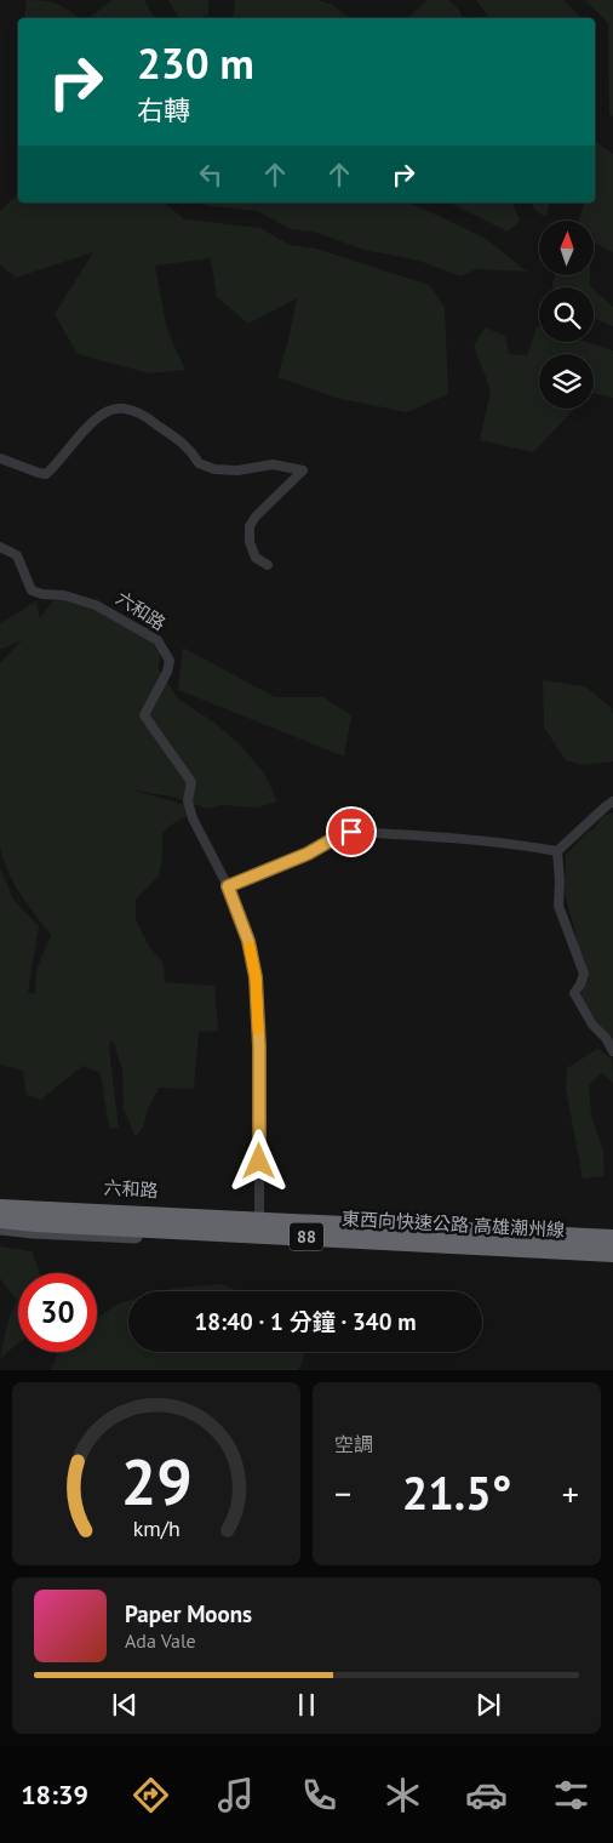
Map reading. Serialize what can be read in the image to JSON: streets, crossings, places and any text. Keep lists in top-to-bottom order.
{
  "streets": {
    "highway": ["東西向快速公路 高雄潮州線", "88"],
    "main road": ["六和路"]
  },
  "north": "top",
  "page": {
    "turn": ["230 m", "右轉"],
    "limit": "30",
    "trip": "18:40 · 1 分鐘 · 340 m",
    "tile": "空調",
    "heat": ["−", "21.5°", "+"],
    "song": ["Paper Moons", "Ada Vale"],
    "tabs": "18:39",
    "gauge": ["29", "km/h"]
  }
}
